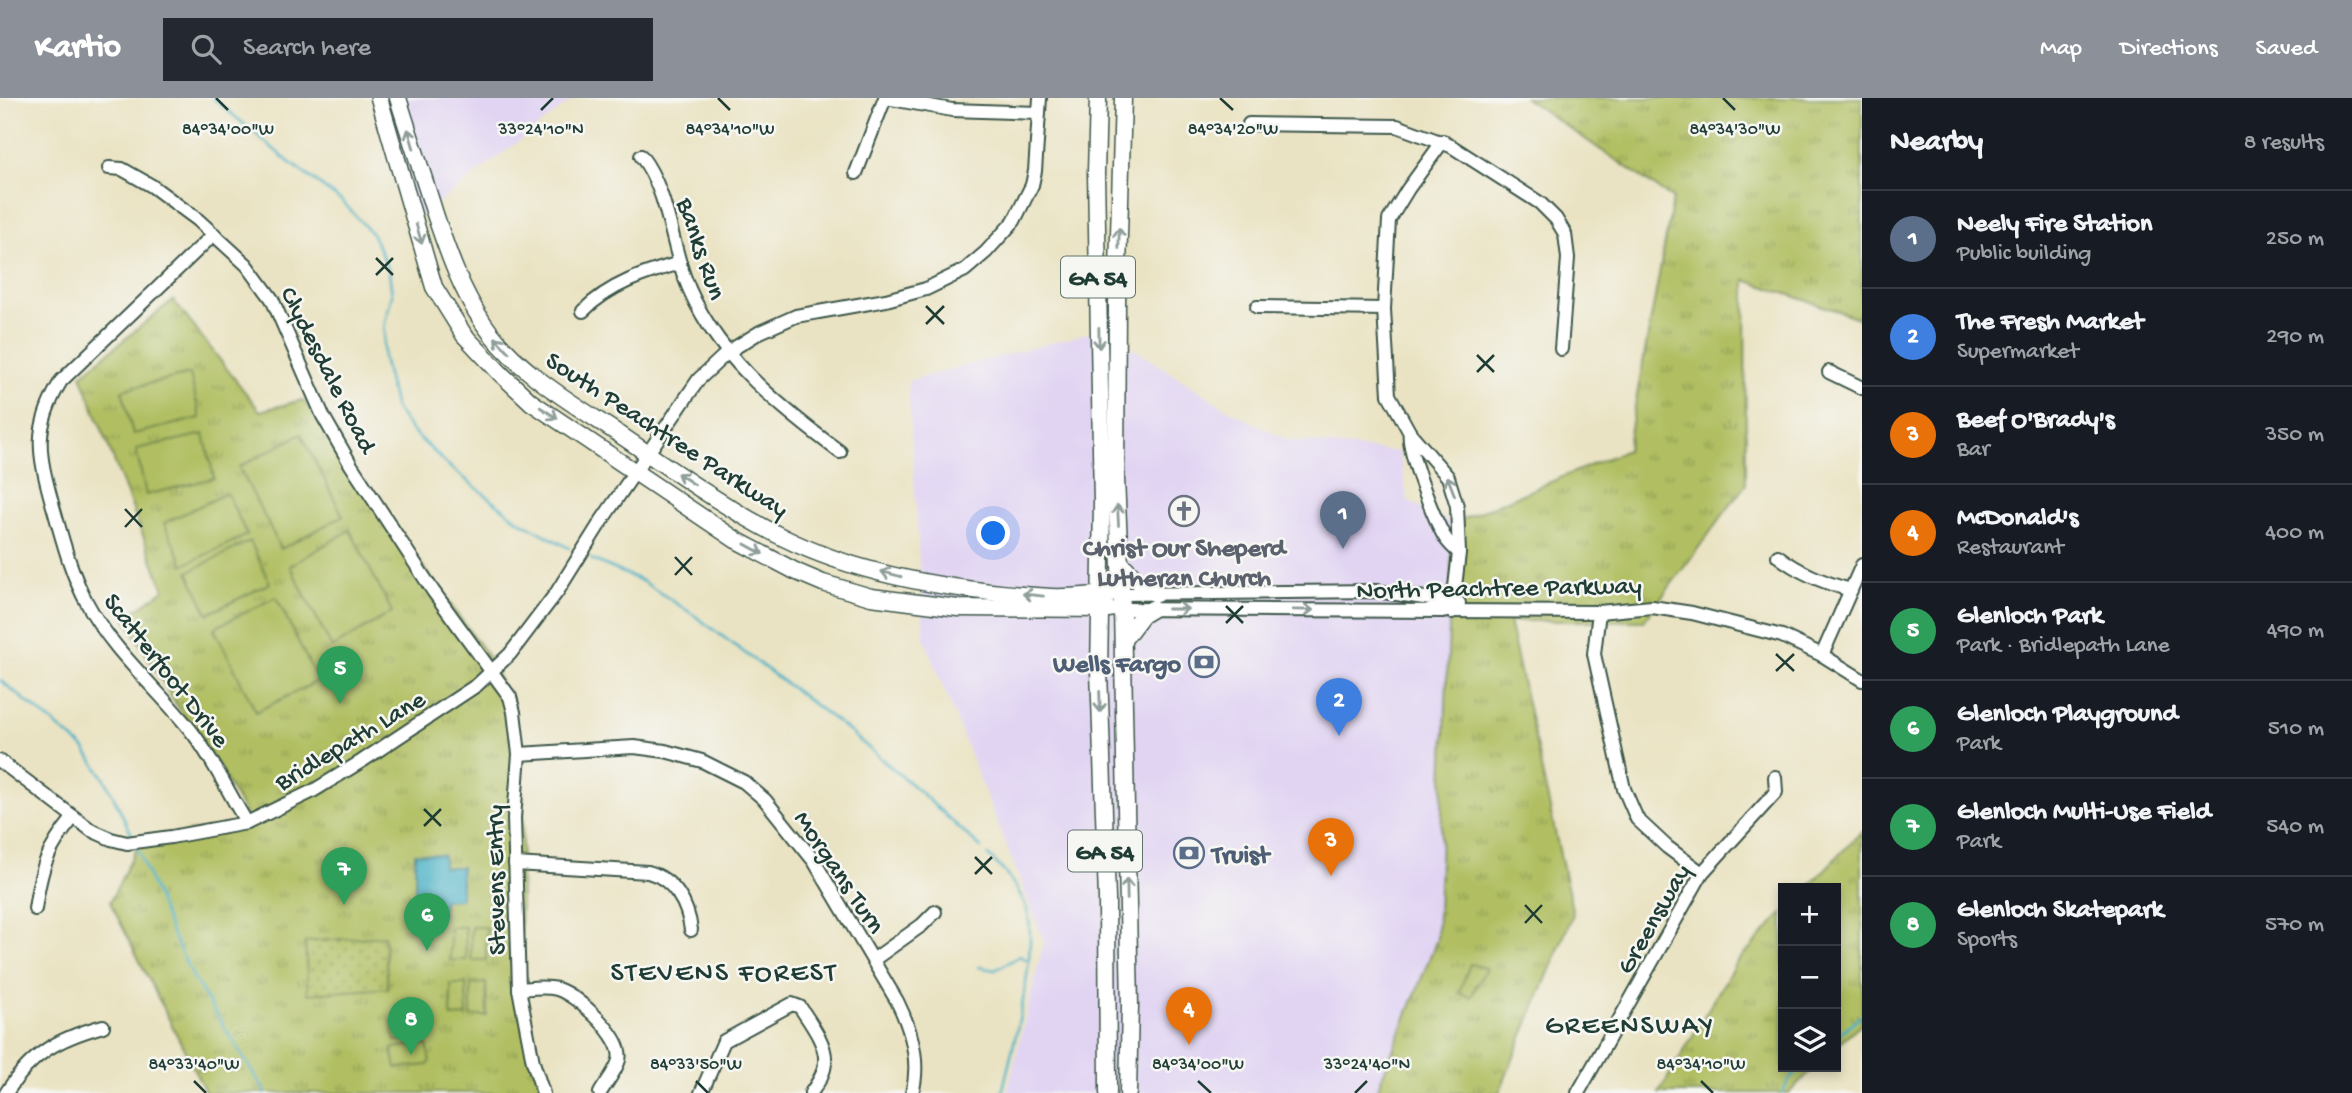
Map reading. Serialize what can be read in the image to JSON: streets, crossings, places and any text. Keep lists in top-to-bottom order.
{
  "streets": {
    "main road": ["GA 54", "South Peachtree Parkway"],
    "street": [
      "Banks Run",
      "Clydesdale Road",
      "North Peachtree Parkway",
      "Scatterfoot Drive",
      "Bridlepath Lane",
      "Morgans Turn",
      "Stevens Entry",
      "Greensway"
    ]
  },
  "crossings": [
    ["Banks Run", "Bridlepath Lane"],
    ["GA 54", "South Peachtree Parkway"],
    ["GA 54", "North Peachtree Parkway"],
    ["Clydesdale Road", "Scatterfoot Drive"],
    ["Clydesdale Road", "Bridlepath Lane"],
    ["Clydesdale Road", "Stevens Entry"],
    ["South Peachtree Parkway", "North Peachtree Parkway"],
    ["South Peachtree Parkway", "Bridlepath Lane"],
    ["Scatterfoot Drive", "Bridlepath Lane"],
    ["Bridlepath Lane", "Stevens Entry"],
    ["Morgans Turn", "Stevens Entry"]
  ],
  "districts": ["STEVENS FOREST", "GREENSWAY"],
  "places": {
    "church": ["Christ Our Sheperd Lutheran Church"],
    "bank": ["Wells Fargo", "Truist"]
  },
  "page": {
    "header": "Kartio",
    "search": "Search here",
    "nav": ["Map", "Directions", "Saved"],
    "heading": ["Nearby", "8 results"],
    "list": [
      {
        "mark": "1",
        "name": "Neely Fire Station",
        "note": "Public building",
        "value": "250 m"
      },
      {
        "mark": "2",
        "name": "The Fresh Market",
        "note": "Supermarket",
        "value": "290 m"
      },
      {
        "mark": "3",
        "name": "Beef O'Brady's",
        "note": "Bar",
        "value": "350 m"
      },
      {
        "mark": "4",
        "name": "McDonald's",
        "note": "Restaurant",
        "value": "400 m"
      },
      {
        "mark": "5",
        "name": "Glenloch Park",
        "note": "Park · Bridlepath Lane",
        "value": "490 m"
      },
      {
        "mark": "6",
        "name": "Glenloch Playground",
        "note": "Park",
        "value": "510 m"
      },
      {
        "mark": "7",
        "name": "Glenloch Multi-Use Field",
        "note": "Park",
        "value": "540 m"
      },
      {
        "mark": "8",
        "name": "Glenloch Skatepark",
        "note": "Sports",
        "value": "570 m"
      }
    ],
    "pins": [
      "1",
      "5",
      "2",
      "3",
      "7",
      "6",
      "4",
      "8"
    ],
    "map_buttons": ["+", "−"]
  },
  "coordinates": [
    "84°34'00\"W",
    "33°24'10\"N",
    "84°34'10\"W",
    "84°34'20\"W",
    "84°34'30\"W",
    "84°33'40\"W",
    "84°33'50\"W",
    "33°24'40\"N"
  ]
}
